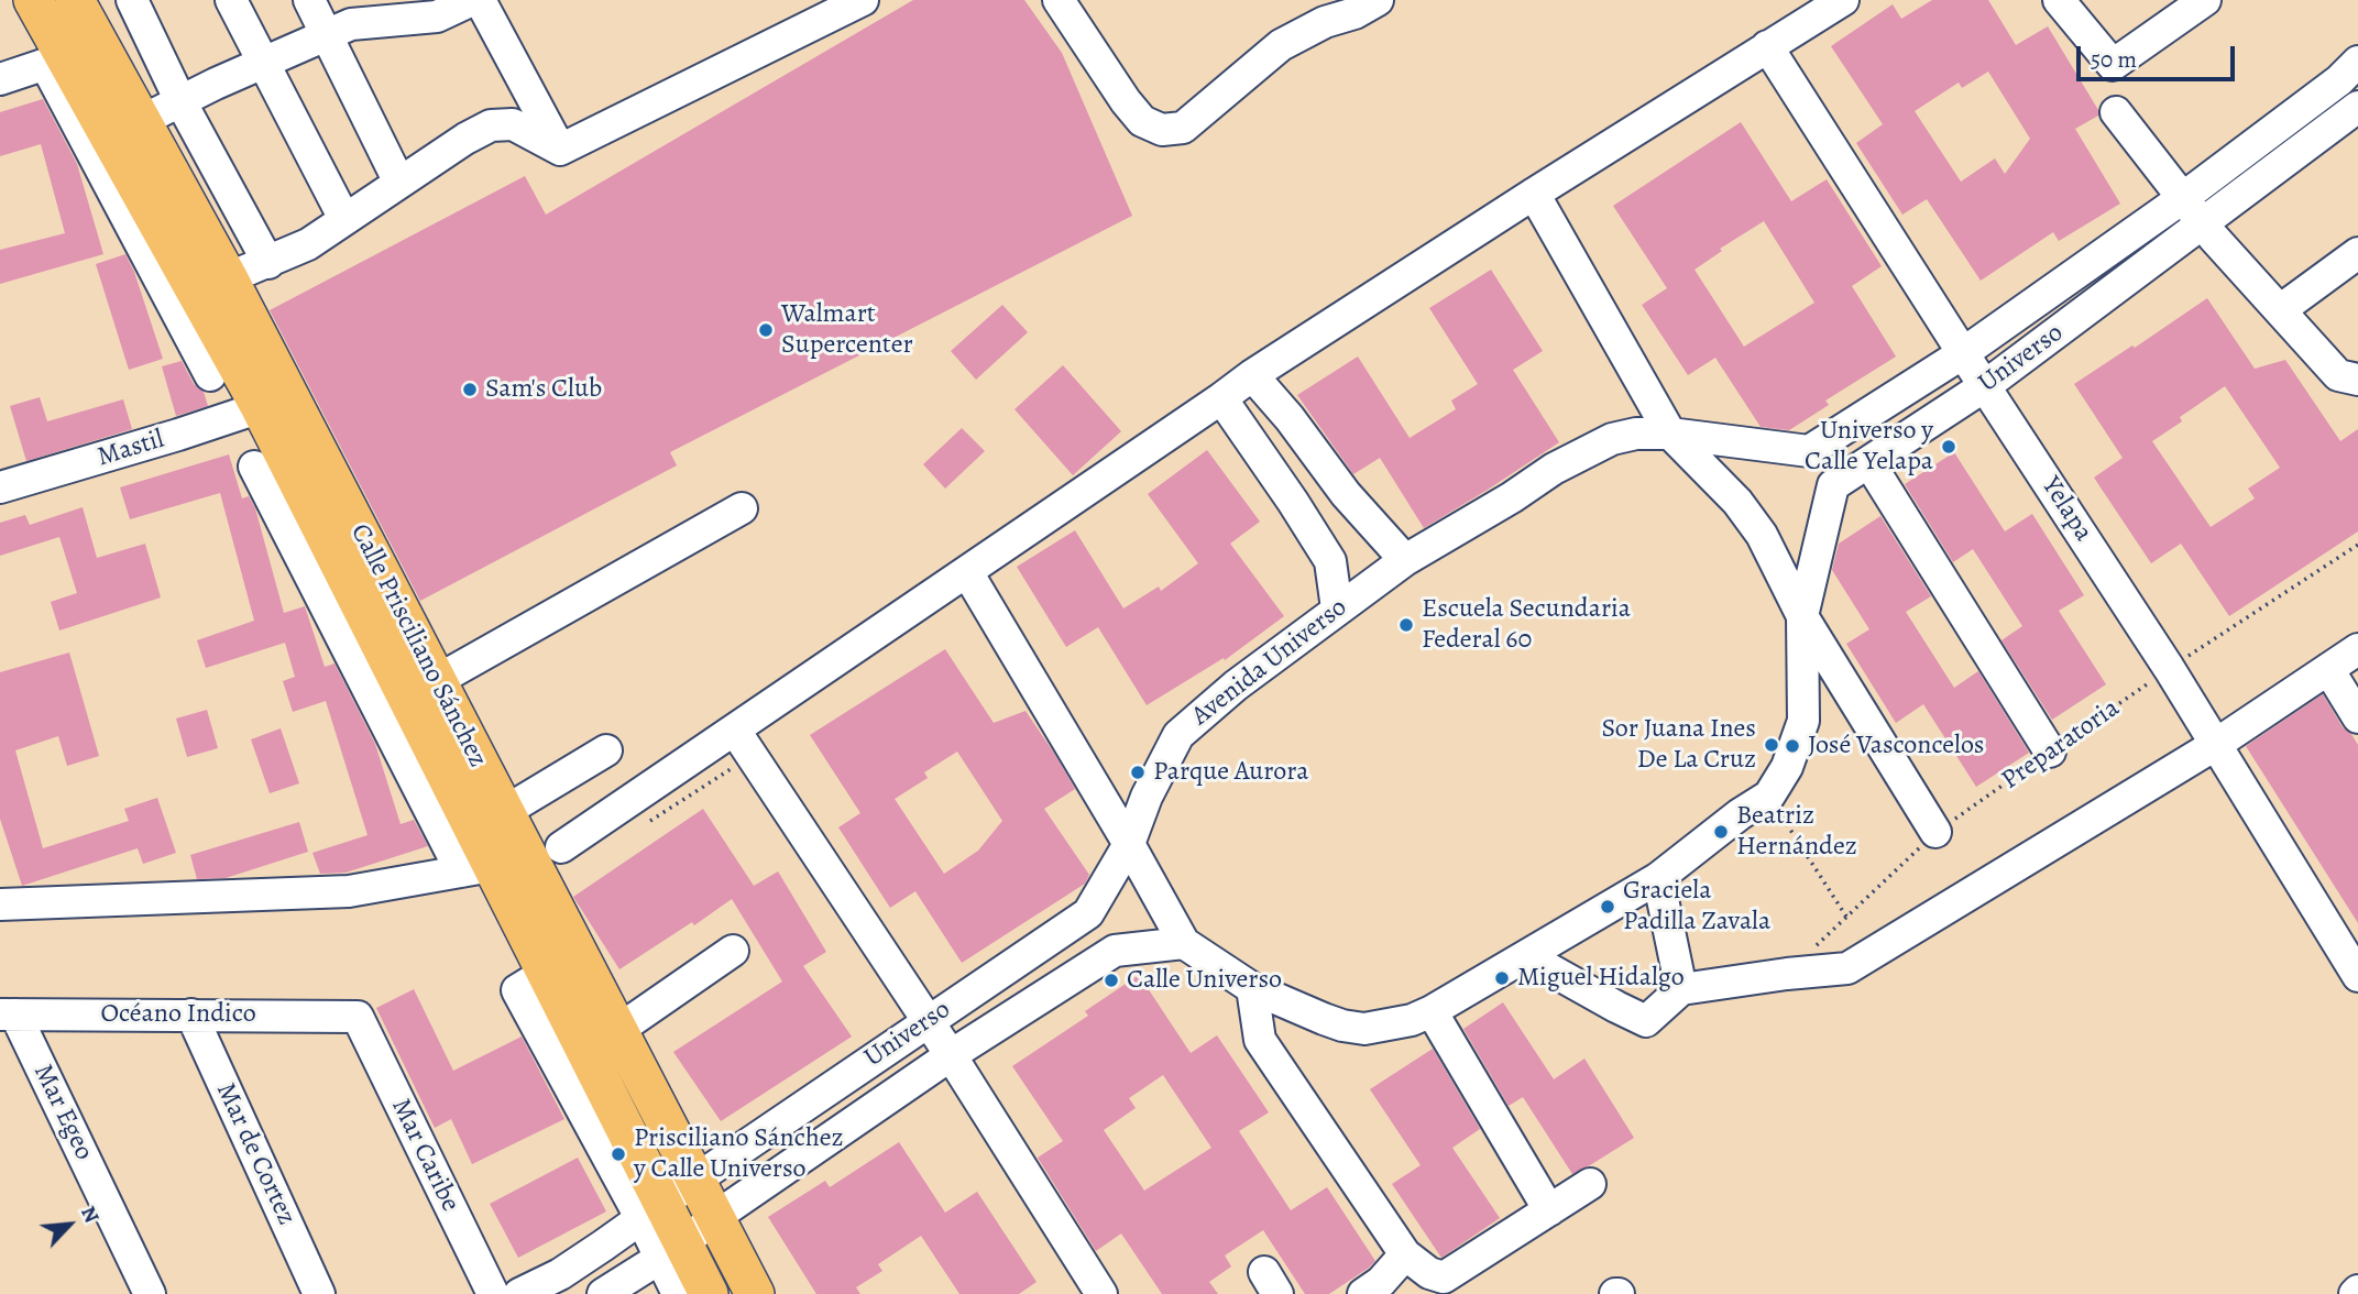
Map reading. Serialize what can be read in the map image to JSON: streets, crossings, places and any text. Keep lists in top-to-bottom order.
{
  "streets": {
    "main road": ["Calle Prisciliano Sánchez"],
    "street": [
      "Universo",
      "Mastil",
      "Yelapa",
      "Avenida Universo",
      "Océano Indico",
      "Mar Egeo",
      "Mar de Cortez",
      "Mar Caribe"
    ],
    "path": ["Preparatoria"]
  },
  "crossings": [
    ["Universo", "Yelapa"],
    ["Universo", "Calle Prisciliano Sánchez"],
    ["Universo", "Avenida Universo"],
    ["Mastil", "Calle Prisciliano Sánchez"],
    ["Yelapa", "Preparatoria"],
    ["Océano Indico", "Mar Egeo"],
    ["Océano Indico", "Mar de Cortez"],
    ["Océano Indico", "Mar Caribe"]
  ],
  "places": [
    "Walmart Supercenter",
    "Sam's Club",
    "Universo y Calle Yelapa",
    "Escuela Secundaria Federal 60",
    "Sor Juana Ines De La Cruz",
    "José Vasconcelos",
    "Parque Aurora",
    "Beatriz Hernández",
    "Graciela Padilla Zavala",
    "Miguel Hidalgo",
    "Calle Universo",
    "Prisciliano Sánchez y Calle Universo"
  ],
  "scale_bar": "50 m",
  "north": "top right"
}
